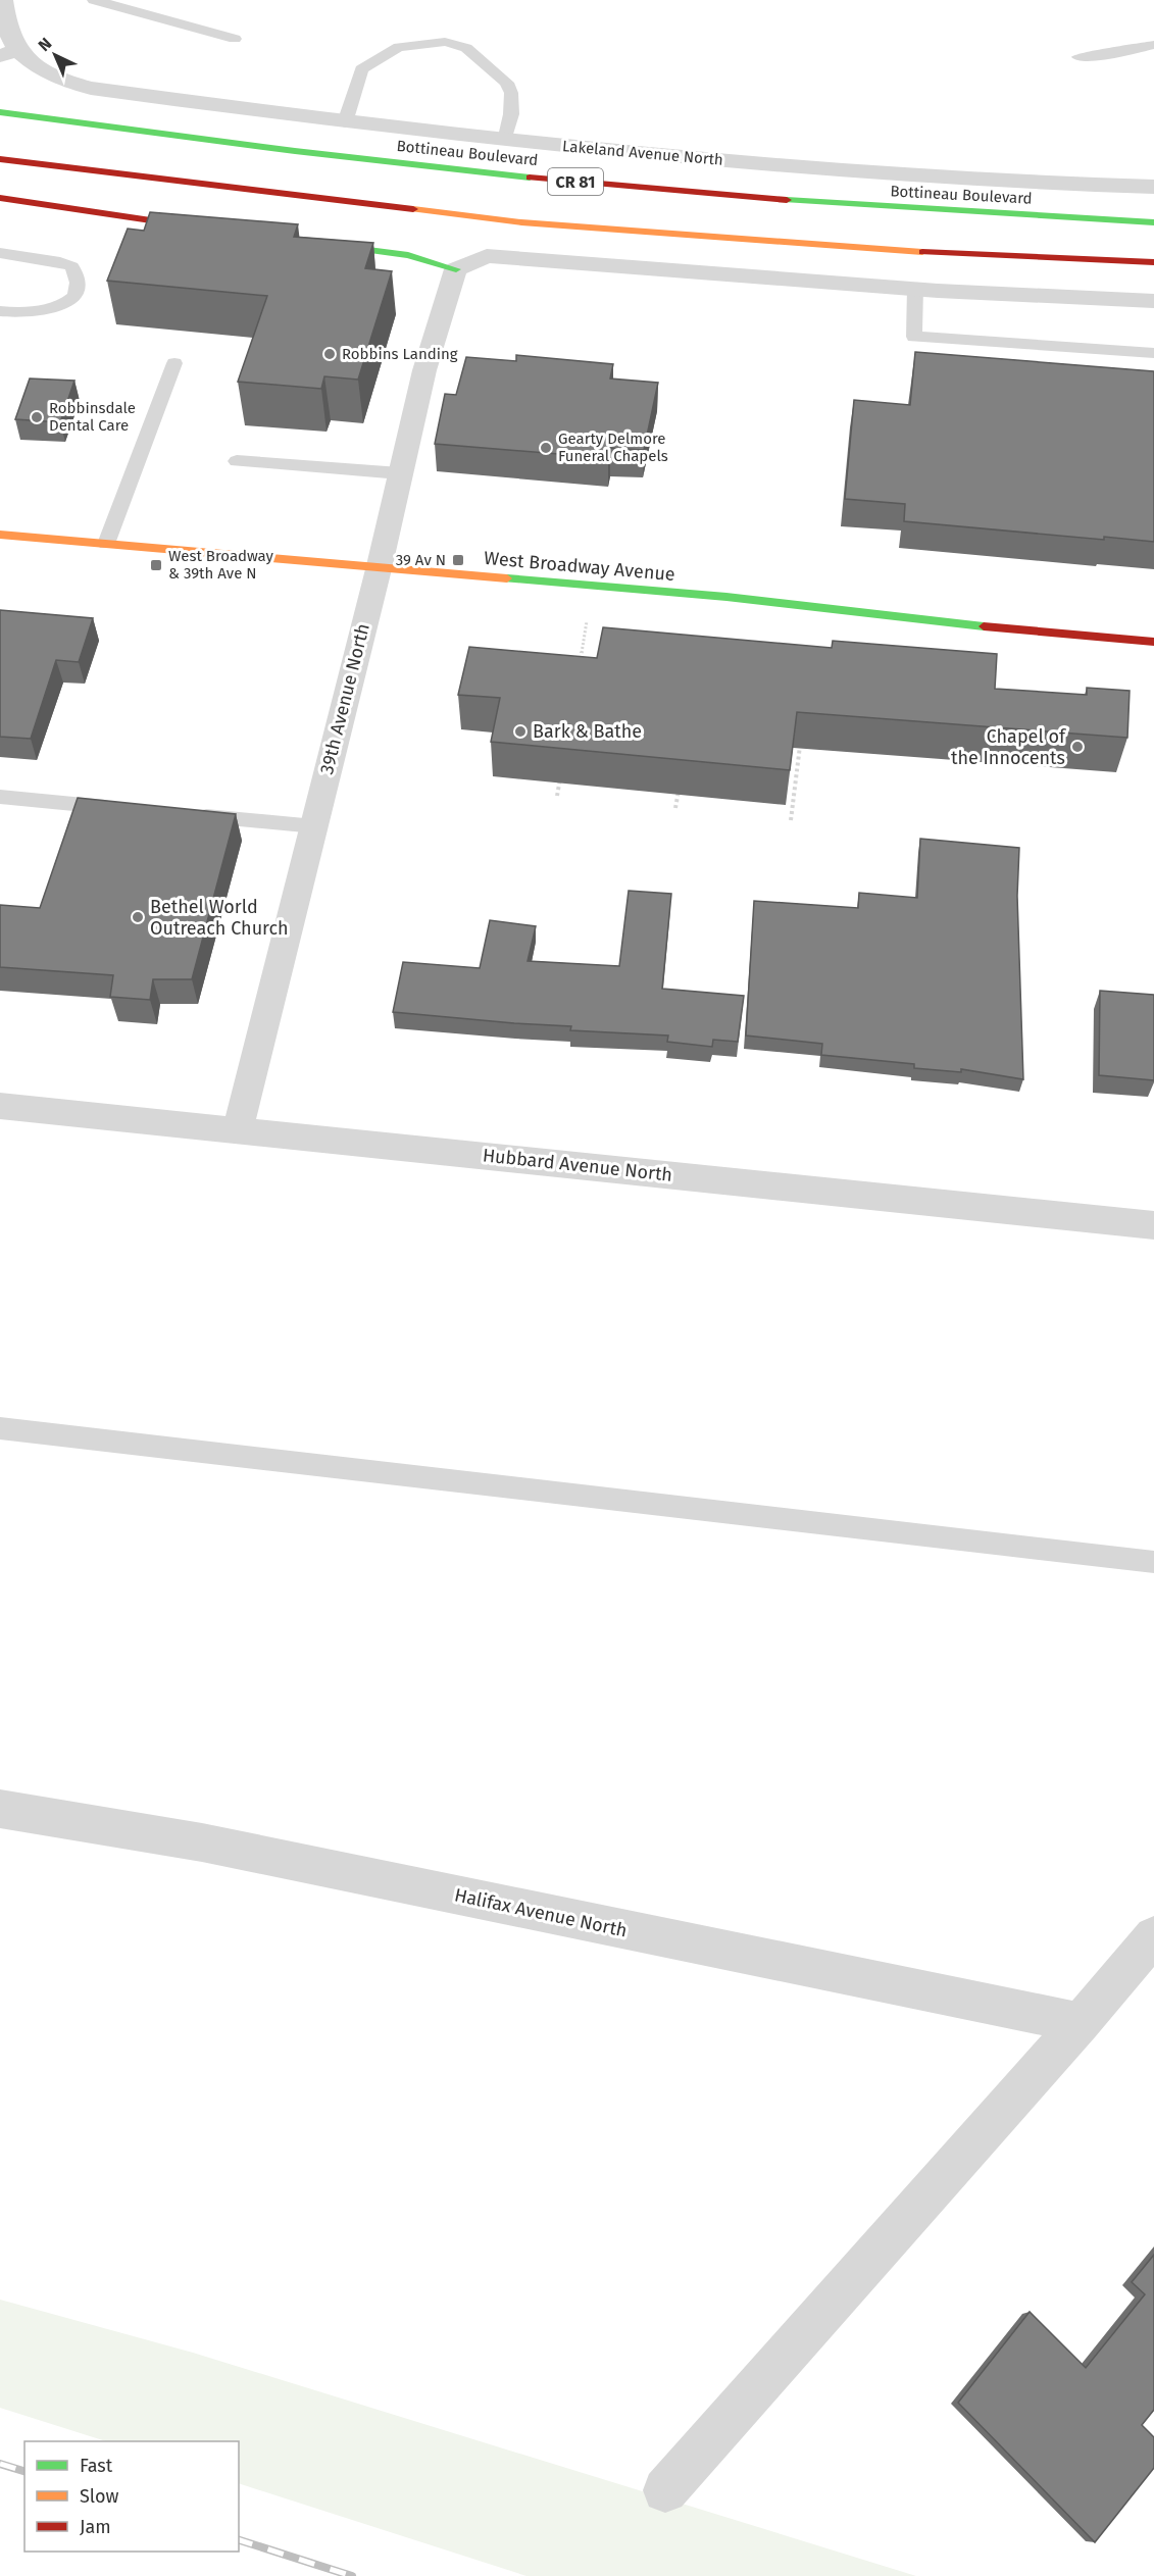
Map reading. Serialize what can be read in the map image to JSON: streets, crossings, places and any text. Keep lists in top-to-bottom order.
{
  "streets": {
    "main road": ["Bottineau Boulevard", "CR 81", "West Broadway Avenue"],
    "street": [
      "Lakeland Avenue North",
      "39th Avenue North",
      "Hubbard Avenue North",
      "Halifax Avenue North"
    ]
  },
  "crossings": [
    ["West Broadway Avenue", "39th Avenue North"],
    ["39th Avenue North", "Hubbard Avenue North"]
  ],
  "places": {
    "other": [
      "Robbins Landing",
      "Robbinsdale Dental Care",
      "Gearty Delmore Funeral Chapels",
      "Bark & Bathe",
      "Chapel of the Innocents",
      "Bethel World Outreach Church"
    ],
    "transit": ["39 Av N", "West Broadway & 39th Ave N"]
  },
  "legend": ["Fast", "Slow", "Jam"],
  "north": "top left"
}
